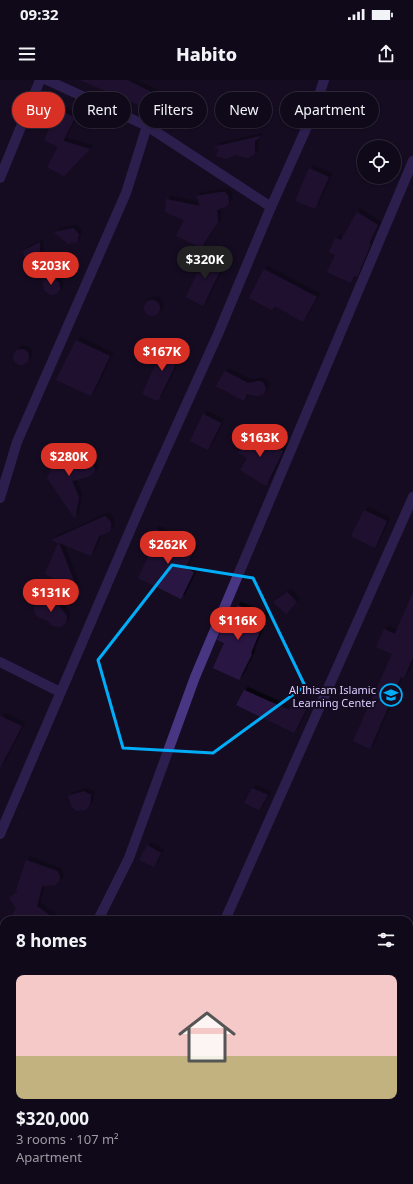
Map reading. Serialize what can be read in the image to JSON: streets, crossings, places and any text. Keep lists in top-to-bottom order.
{
  "places": {
    "school or university": ["Al Ihisam Islamic Learning Center"]
  },
  "page": {
    "status": "09:32",
    "header": "Habito",
    "chip": [
      "Buy",
      "Rent",
      "Filters",
      "New",
      "Apartment"
    ],
    "price": [
      "$320K",
      "$203K",
      "$167K",
      "$163K",
      "$280K",
      "$262K",
      "$131K",
      "$116K"
    ],
    "heading": "8 homes",
    "list": [
      {
        "name": "$320,000",
        "note": "3 rooms · 107 m² · Apartment"
      }
    ]
  }
}
